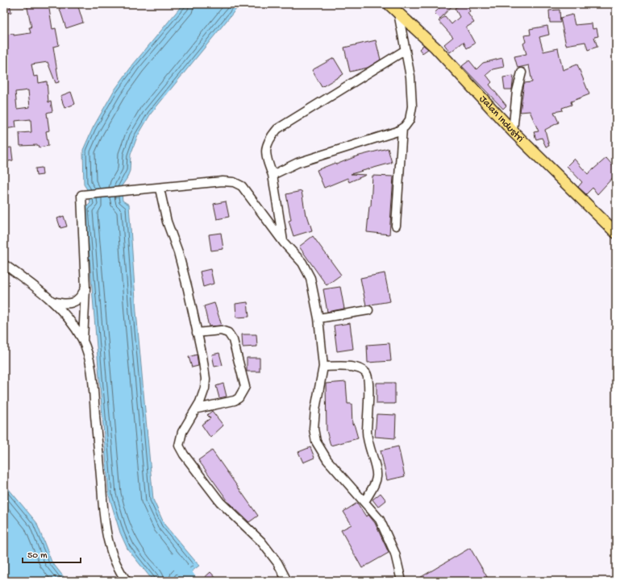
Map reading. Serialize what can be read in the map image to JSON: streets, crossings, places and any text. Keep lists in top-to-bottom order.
{
  "streets": {
    "main road": ["Jalan Industri"]
  },
  "scale_bar": "50 m"
}
